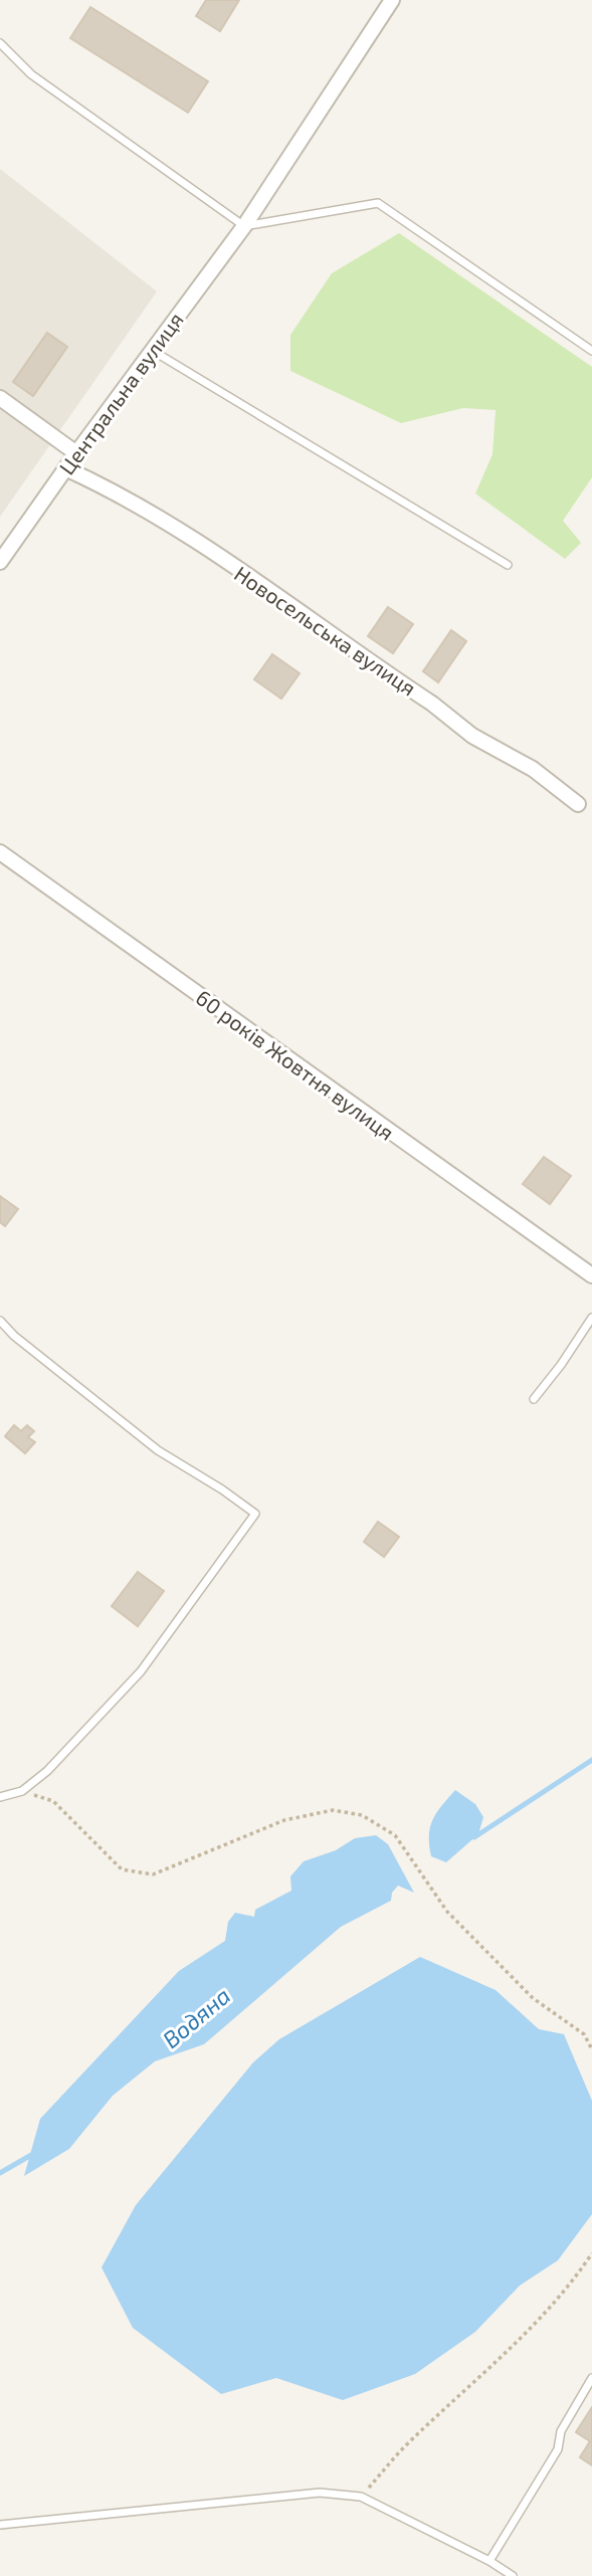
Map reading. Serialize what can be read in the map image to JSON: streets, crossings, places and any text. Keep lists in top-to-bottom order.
{
  "streets": {
    "street": ["Центральна вулиця", "Новосельська вулиця", "60 років Жовтня вулиця"]
  },
  "crossings": [
    ["Центральна вулиця", "Новосельська вулиця"]
  ],
  "water": ["Водяна"]
}
